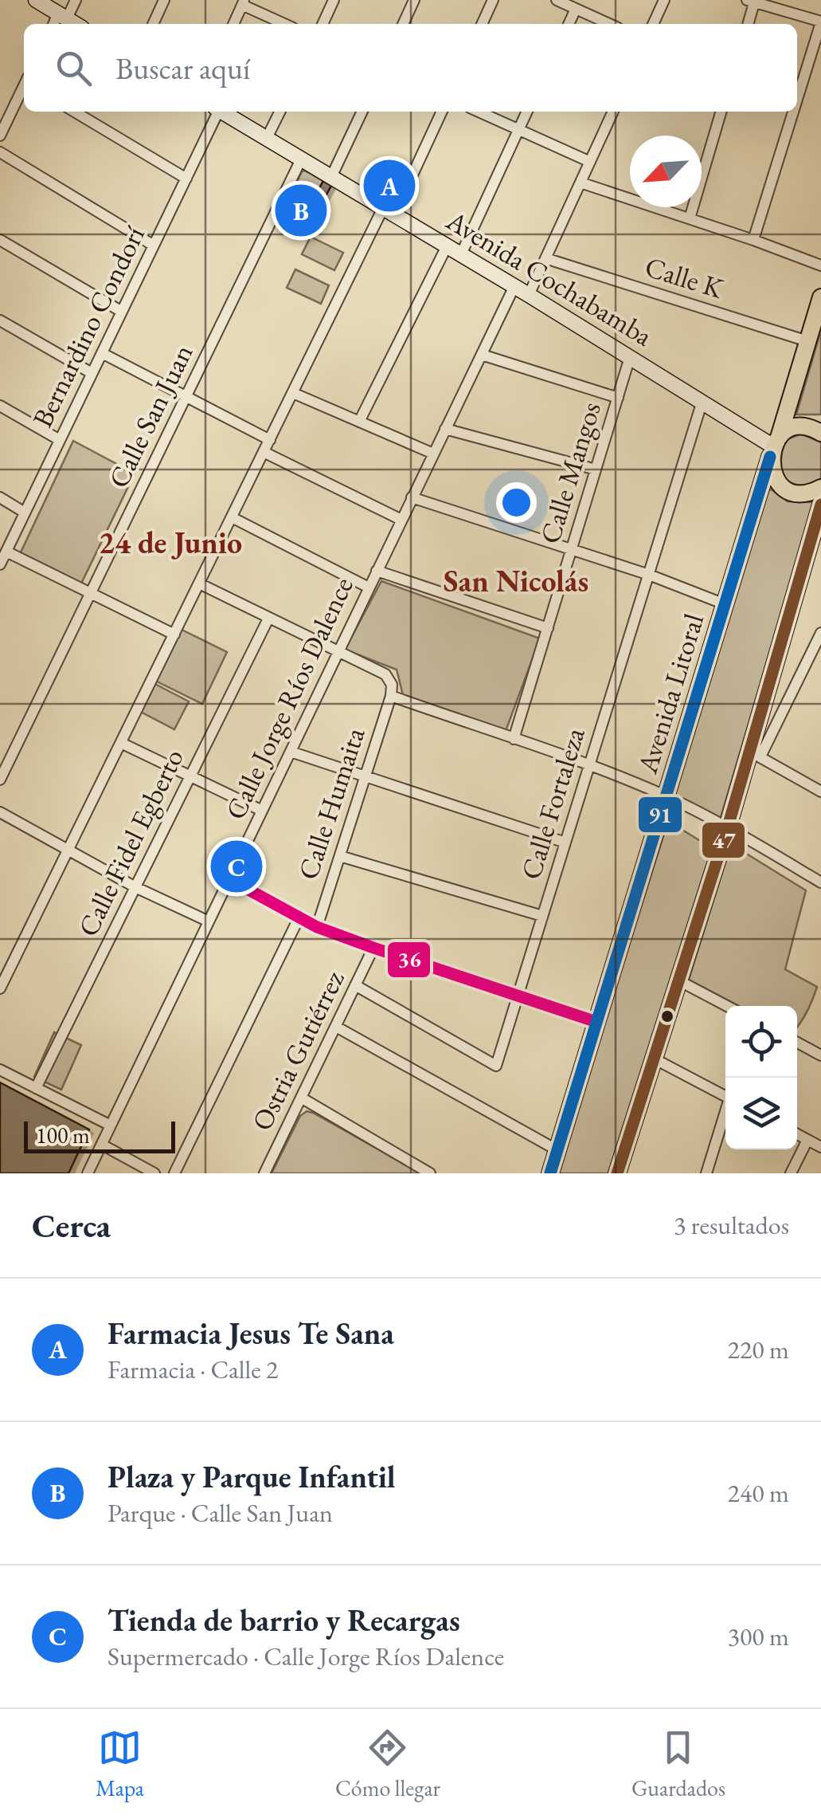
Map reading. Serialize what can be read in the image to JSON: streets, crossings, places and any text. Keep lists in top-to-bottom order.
{
  "streets": {
    "main road": ["Avenida Cochabamba", "Avenida Litoral"],
    "street": [
      "Calle K",
      "Bernardino Condorí",
      "Calle San Juan",
      "Calle Mangos",
      "Calle Jorge Ríos Dalence",
      "Calle Humaita",
      "Calle Fortaleza",
      "Calle Fidel Egberto",
      "Ostria Gutiérrez"
    ]
  },
  "crossings": [
    ["Calle K", "Avenida Litoral"],
    ["Avenida Cochabamba", "Calle San Juan"],
    ["Avenida Cochabamba", "Calle Mangos"],
    ["Avenida Cochabamba", "Avenida Litoral"],
    ["Avenida Cochabamba", "Calle Jorge Ríos Dalence"],
    ["Avenida Cochabamba", "Calle Fortaleza"],
    ["Calle Fortaleza", "Ostria Gutiérrez"]
  ],
  "districts": ["24 de Junio", "San Nicolás"],
  "lines": ["transit line 91", "transit line 47", "transit line 36"],
  "scale_bar": "100 m",
  "north": "bottom left",
  "page": {
    "search": "Buscar aquí",
    "pins": ["A", "B", "C"],
    "scale": "100 m",
    "heading": ["Cerca", "3 resultados"],
    "list": [
      {
        "mark": "A",
        "name": "Farmacia Jesus Te Sana",
        "note": "Farmacia · Calle 2",
        "value": "220 m"
      },
      {
        "mark": "B",
        "name": "Plaza y Parque Infantil",
        "note": "Parque · Calle San Juan",
        "value": "240 m"
      },
      {
        "mark": "C",
        "name": "Tienda de barrio y Recargas",
        "note": "Supermercado · Calle Jorge Ríos Dalence",
        "value": "300 m"
      }
    ],
    "nav": ["Mapa", "Cómo llegar", "Guardados"]
  }
}
